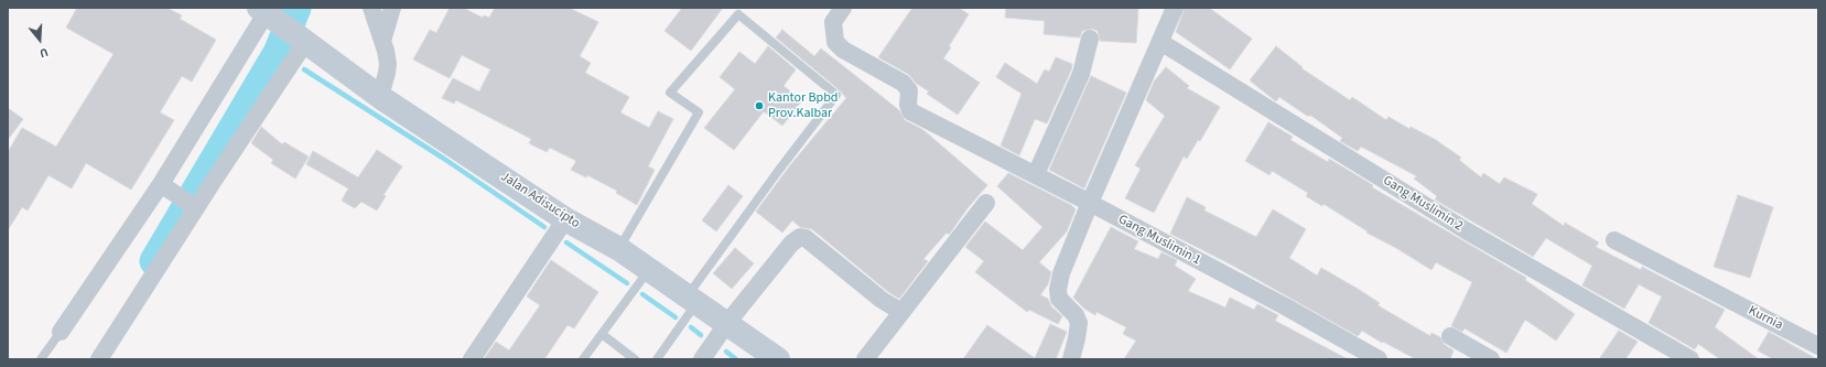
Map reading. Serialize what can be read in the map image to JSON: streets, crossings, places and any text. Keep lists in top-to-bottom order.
{
  "streets": {
    "main road": ["Jalan Adisucipto"],
    "street": ["Gang Muslimin 2", "Gang Muslimin 1", "Kurnia"]
  },
  "places": ["Kantor Bpbd Prov.Kalbar"],
  "north": "bottom"
}
